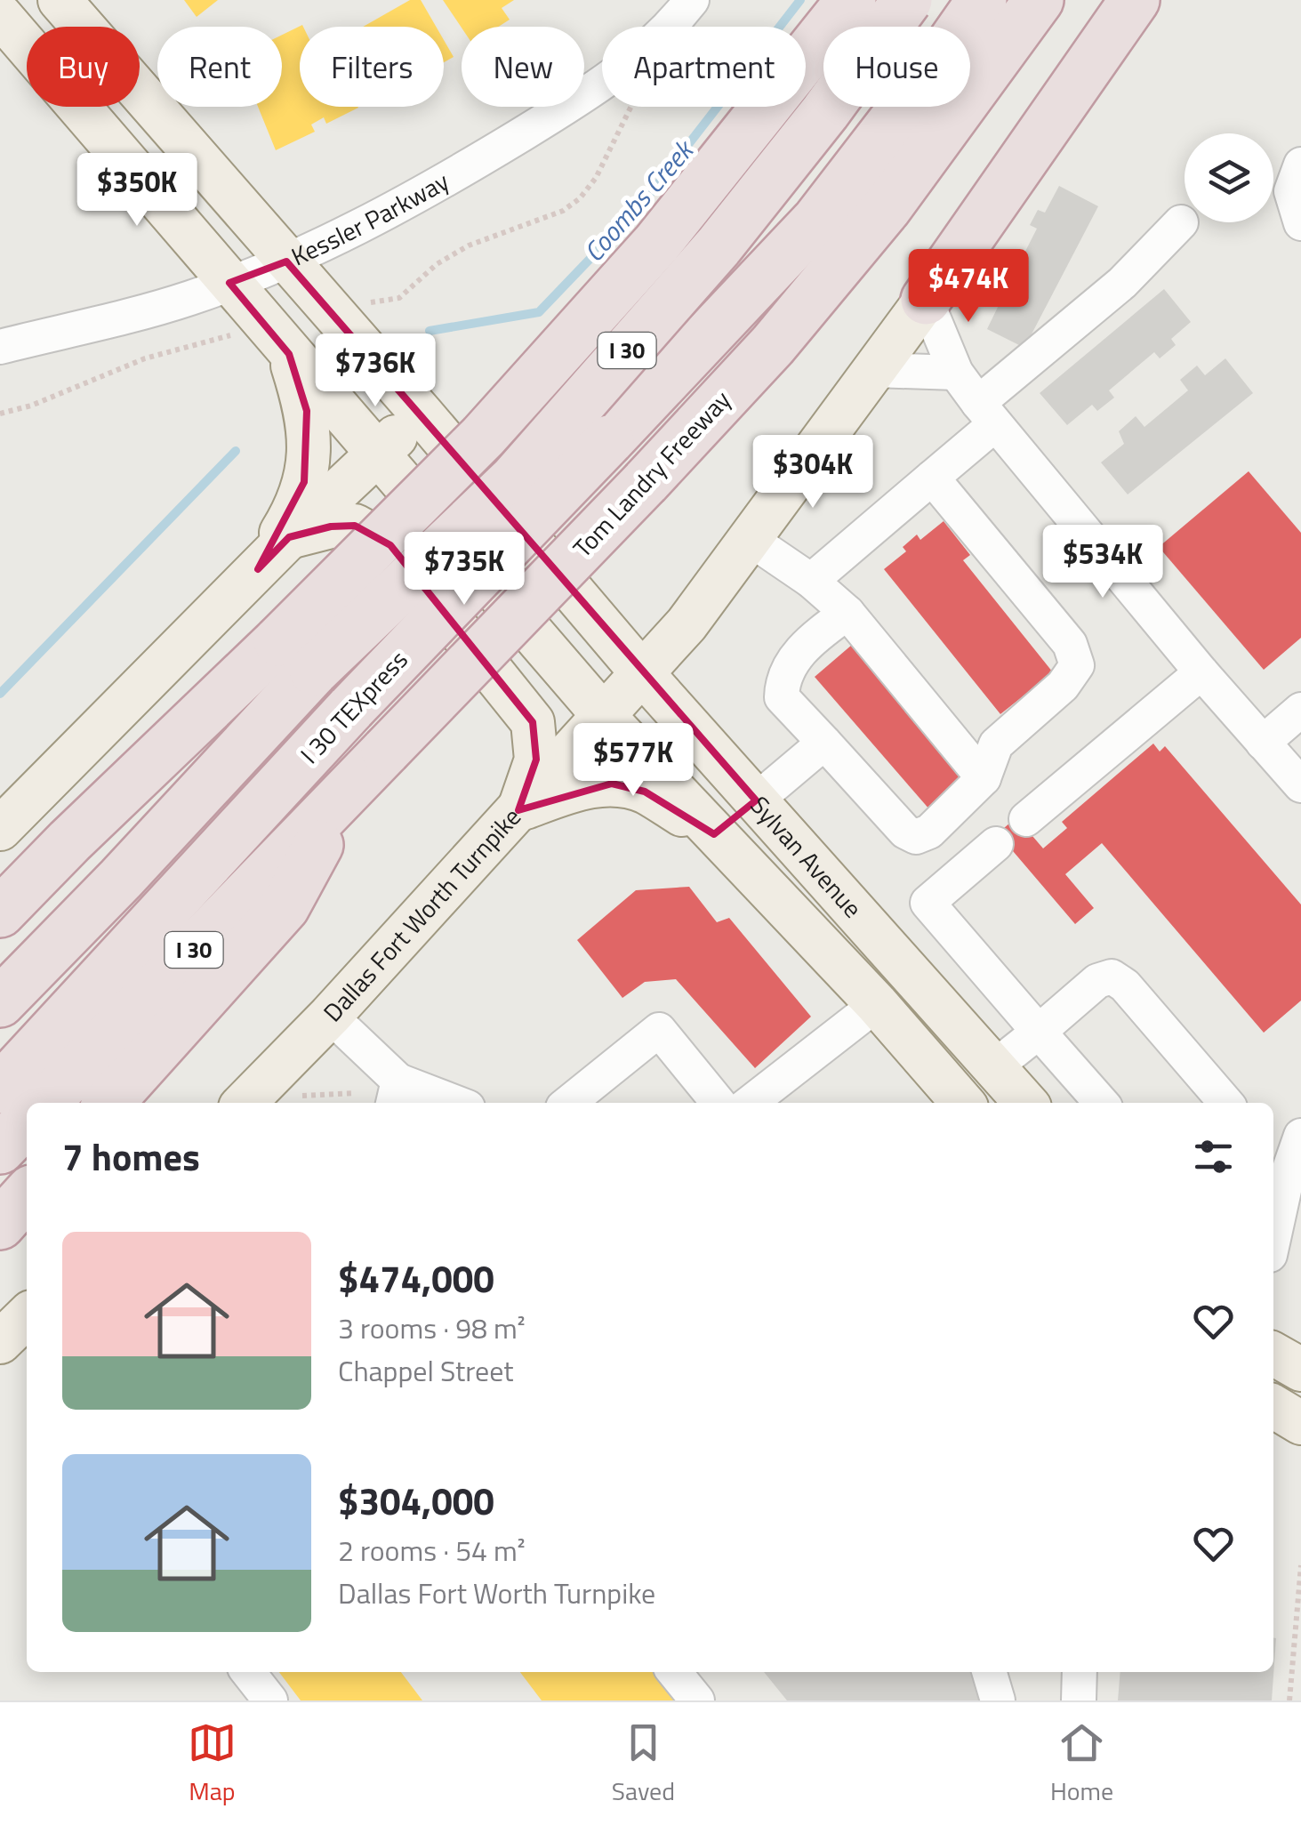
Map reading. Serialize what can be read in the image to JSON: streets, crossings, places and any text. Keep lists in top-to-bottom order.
{
  "streets": {
    "highway": ["I 30", "Tom Landry Freeway", "I 30 TEXpress"],
    "main road": ["Sylvan Avenue", "Dallas Fort Worth Turnpike"],
    "street": ["Kessler Parkway"]
  },
  "crossings": [
    ["Kessler Parkway", "Sylvan Avenue"],
    ["Sylvan Avenue", "Dallas Fort Worth Turnpike"]
  ],
  "water": ["Coombs Creek"],
  "page": {
    "chip": [
      "Buy",
      "Rent",
      "Filters",
      "New",
      "Apartment",
      "House"
    ],
    "price": [
      "$350K",
      "$474K",
      "$736K",
      "$304K",
      "$534K",
      "$735K",
      "$577K"
    ],
    "heading": "7 homes",
    "list": [
      {
        "name": "$474,000",
        "note": "3 rooms · 98 m² · Chappel Street"
      },
      {
        "name": "$304,000",
        "note": "2 rooms · 54 m² · Dallas Fort Worth Turnpike"
      }
    ],
    "tabs": ["Map", "Saved", "Home"]
  }
}
